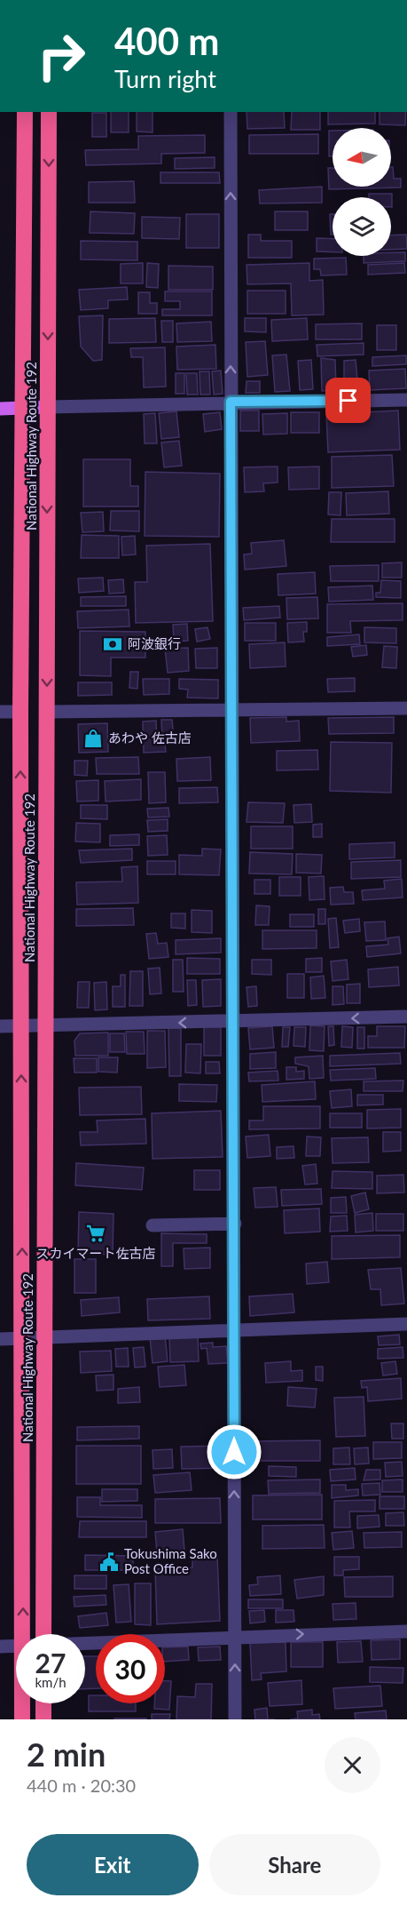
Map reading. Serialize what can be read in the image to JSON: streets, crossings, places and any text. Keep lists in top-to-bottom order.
{
  "streets": {
    "highway": ["National Highway Route 192"]
  },
  "places": {
    "bank": ["阿波銀行"],
    "shop": ["あわや 佐古店"],
    "supermarket": ["スカイマート佐古店"],
    "public building": ["Tokushima Sako Post Office"]
  },
  "north": "left",
  "page": {
    "turn": ["400 m", "Turn right"],
    "speed": "27 km/h",
    "limit": "30",
    "heading": ["2 min", "440 m · 20:30"],
    "buttons": ["Exit", "Share"]
  }
}
